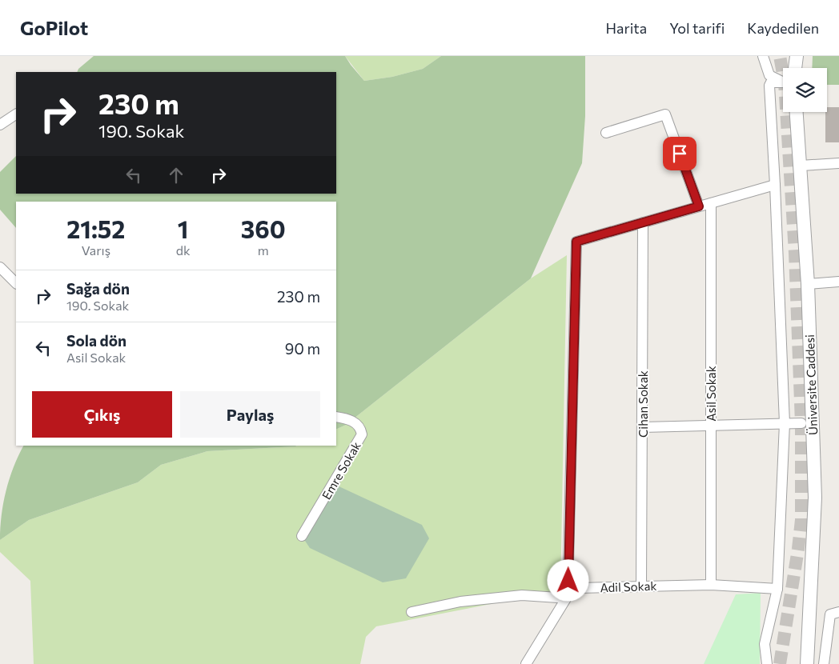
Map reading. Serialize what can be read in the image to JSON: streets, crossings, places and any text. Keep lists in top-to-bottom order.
{
  "streets": {
    "street": [
      "Üniversite Caddesi",
      "Asil Sokak",
      "Cihan Sokak",
      "Emre Sokak",
      "Adil Sokak"
    ]
  },
  "crossings": [
    ["Asil Sokak", "Adil Sokak"],
    ["Cihan Sokak", "Adil Sokak"]
  ],
  "page": {
    "header": "GoPilot",
    "nav": ["Harita", "Yol tarifi", "Kaydedilen"],
    "turn": ["230 m", "190. Sokak"],
    "eta": [
      "21:52",
      "Varış",
      "1",
      "dk",
      "360",
      "m"
    ],
    "list": [
      {
        "name": "Sağa dön",
        "note": "190. Sokak",
        "value": "230 m"
      },
      {
        "name": "Sola dön",
        "note": "Asil Sokak",
        "value": "90 m"
      }
    ],
    "buttons": ["Çıkış", "Paylaş"]
  }
}
